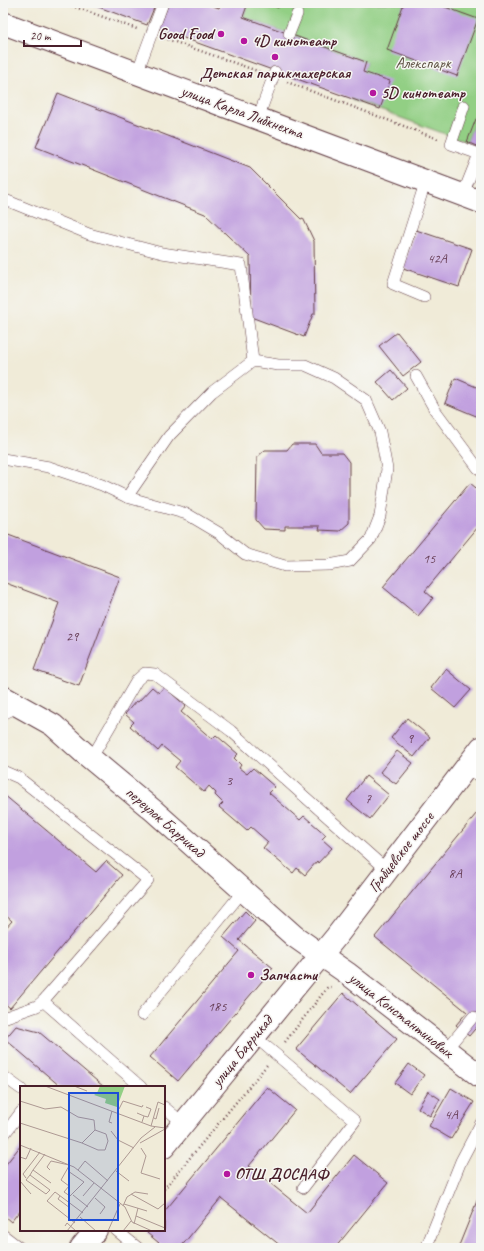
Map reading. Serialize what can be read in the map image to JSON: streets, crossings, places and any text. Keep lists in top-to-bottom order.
{
  "streets": {
    "street": [
      "улица Карла Либкнехта",
      "переулок Баррикад",
      "Грабцевское шоссе",
      "улица Константиновых",
      "улица Баррикад"
    ]
  },
  "crossings": [
    ["переулок Баррикад", "Грабцевское шоссе"],
    ["переулок Баррикад", "улица Константиновых"],
    ["переулок Баррикад", "улица Баррикад"],
    ["Грабцевское шоссе", "улица Константиновых"],
    ["Грабцевское шоссе", "улица Баррикад"],
    ["улица Константиновых", "улица Баррикад"]
  ],
  "parks": ["Алекспарк"],
  "places": [
    "Good Food",
    "4D кинотеатр",
    "Детская парикмахерская",
    "5D кинотеатр",
    "Запчасти",
    "ОТШ ДОСААФ"
  ],
  "house_numbers": [
    "42А",
    "15",
    "29",
    "9",
    "3",
    "7",
    "8А",
    "185",
    "4А"
  ],
  "scale_bar": "20 m"
}
